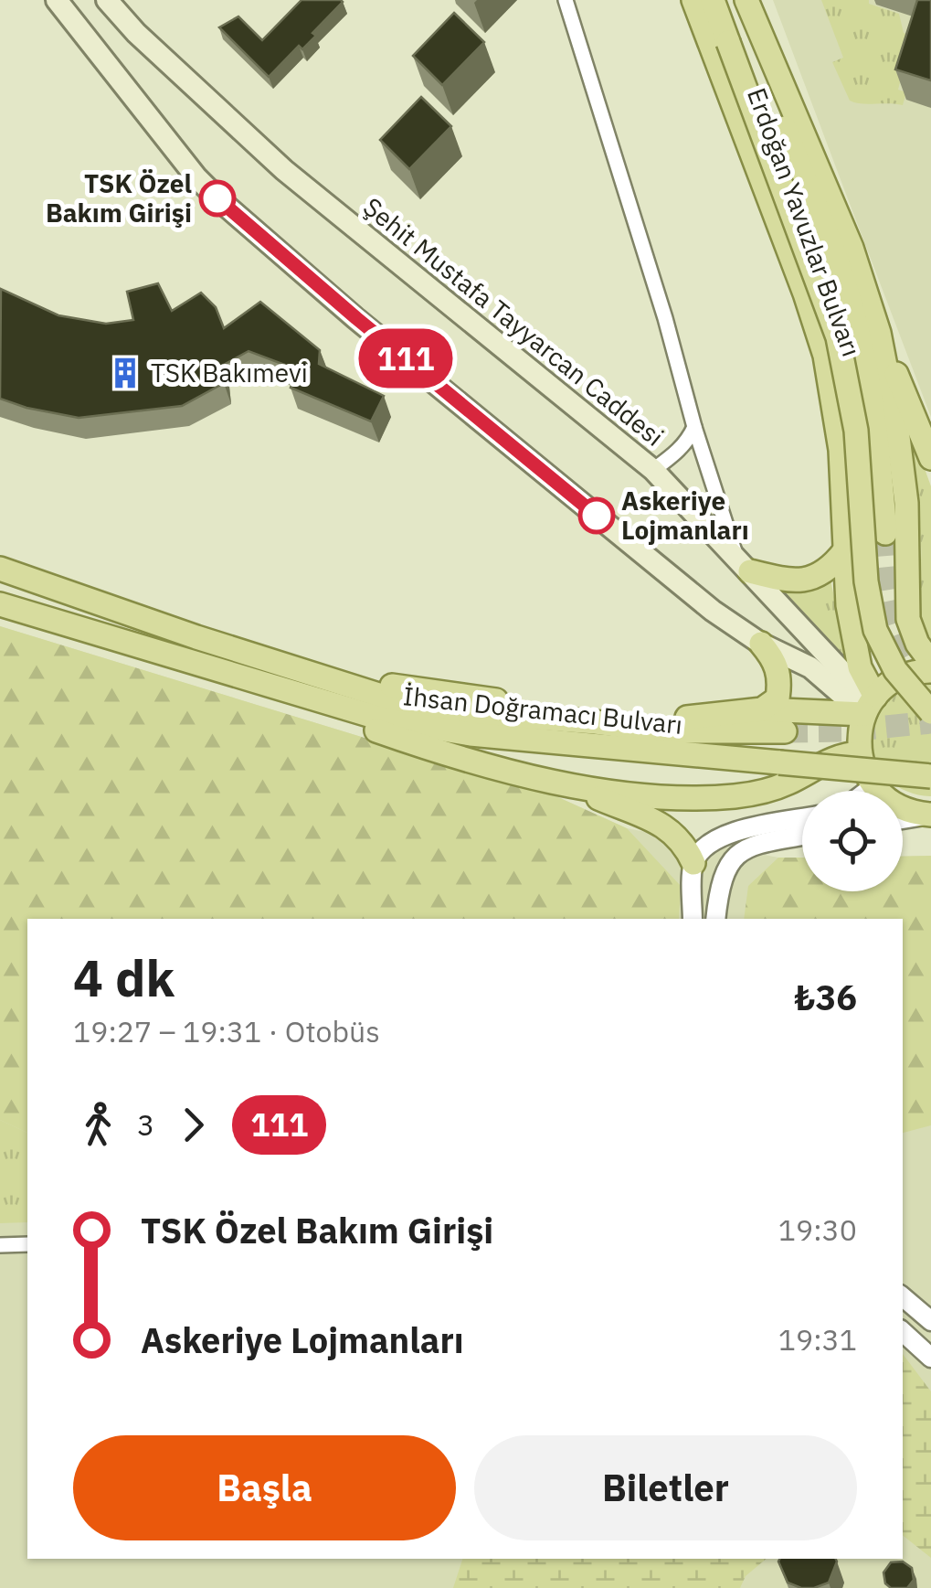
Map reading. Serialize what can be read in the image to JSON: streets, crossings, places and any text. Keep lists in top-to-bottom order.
{
  "streets": {
    "main road": ["Erdoğan Yavuzlar Bulvarı", "Şehit Mustafa Tayyarcan Caddesi", "İhsan Doğramacı Bulvarı"]
  },
  "crossings": [
    ["Erdoğan Yavuzlar Bulvarı", "Şehit Mustafa Tayyarcan Caddesi"]
  ],
  "places": {
    "other": ["TSK Özel Bakım Girişi", "Askeriye Lojmanları"],
    "building": ["TSK Bakımevi"]
  },
  "lines": ["bus line 111"],
  "page": {
    "on_map": "111",
    "heading": ["4 dk", "19:27 – 19:31 · Otobüs", "₺36"],
    "legs": ["3", "111"],
    "list": [
      {
        "name": "TSK Özel Bakım Girişi",
        "value": "19:30"
      },
      {
        "name": "Askeriye Lojmanları",
        "value": "19:31"
      }
    ],
    "buttons": ["Başla", "Biletler"]
  }
}
